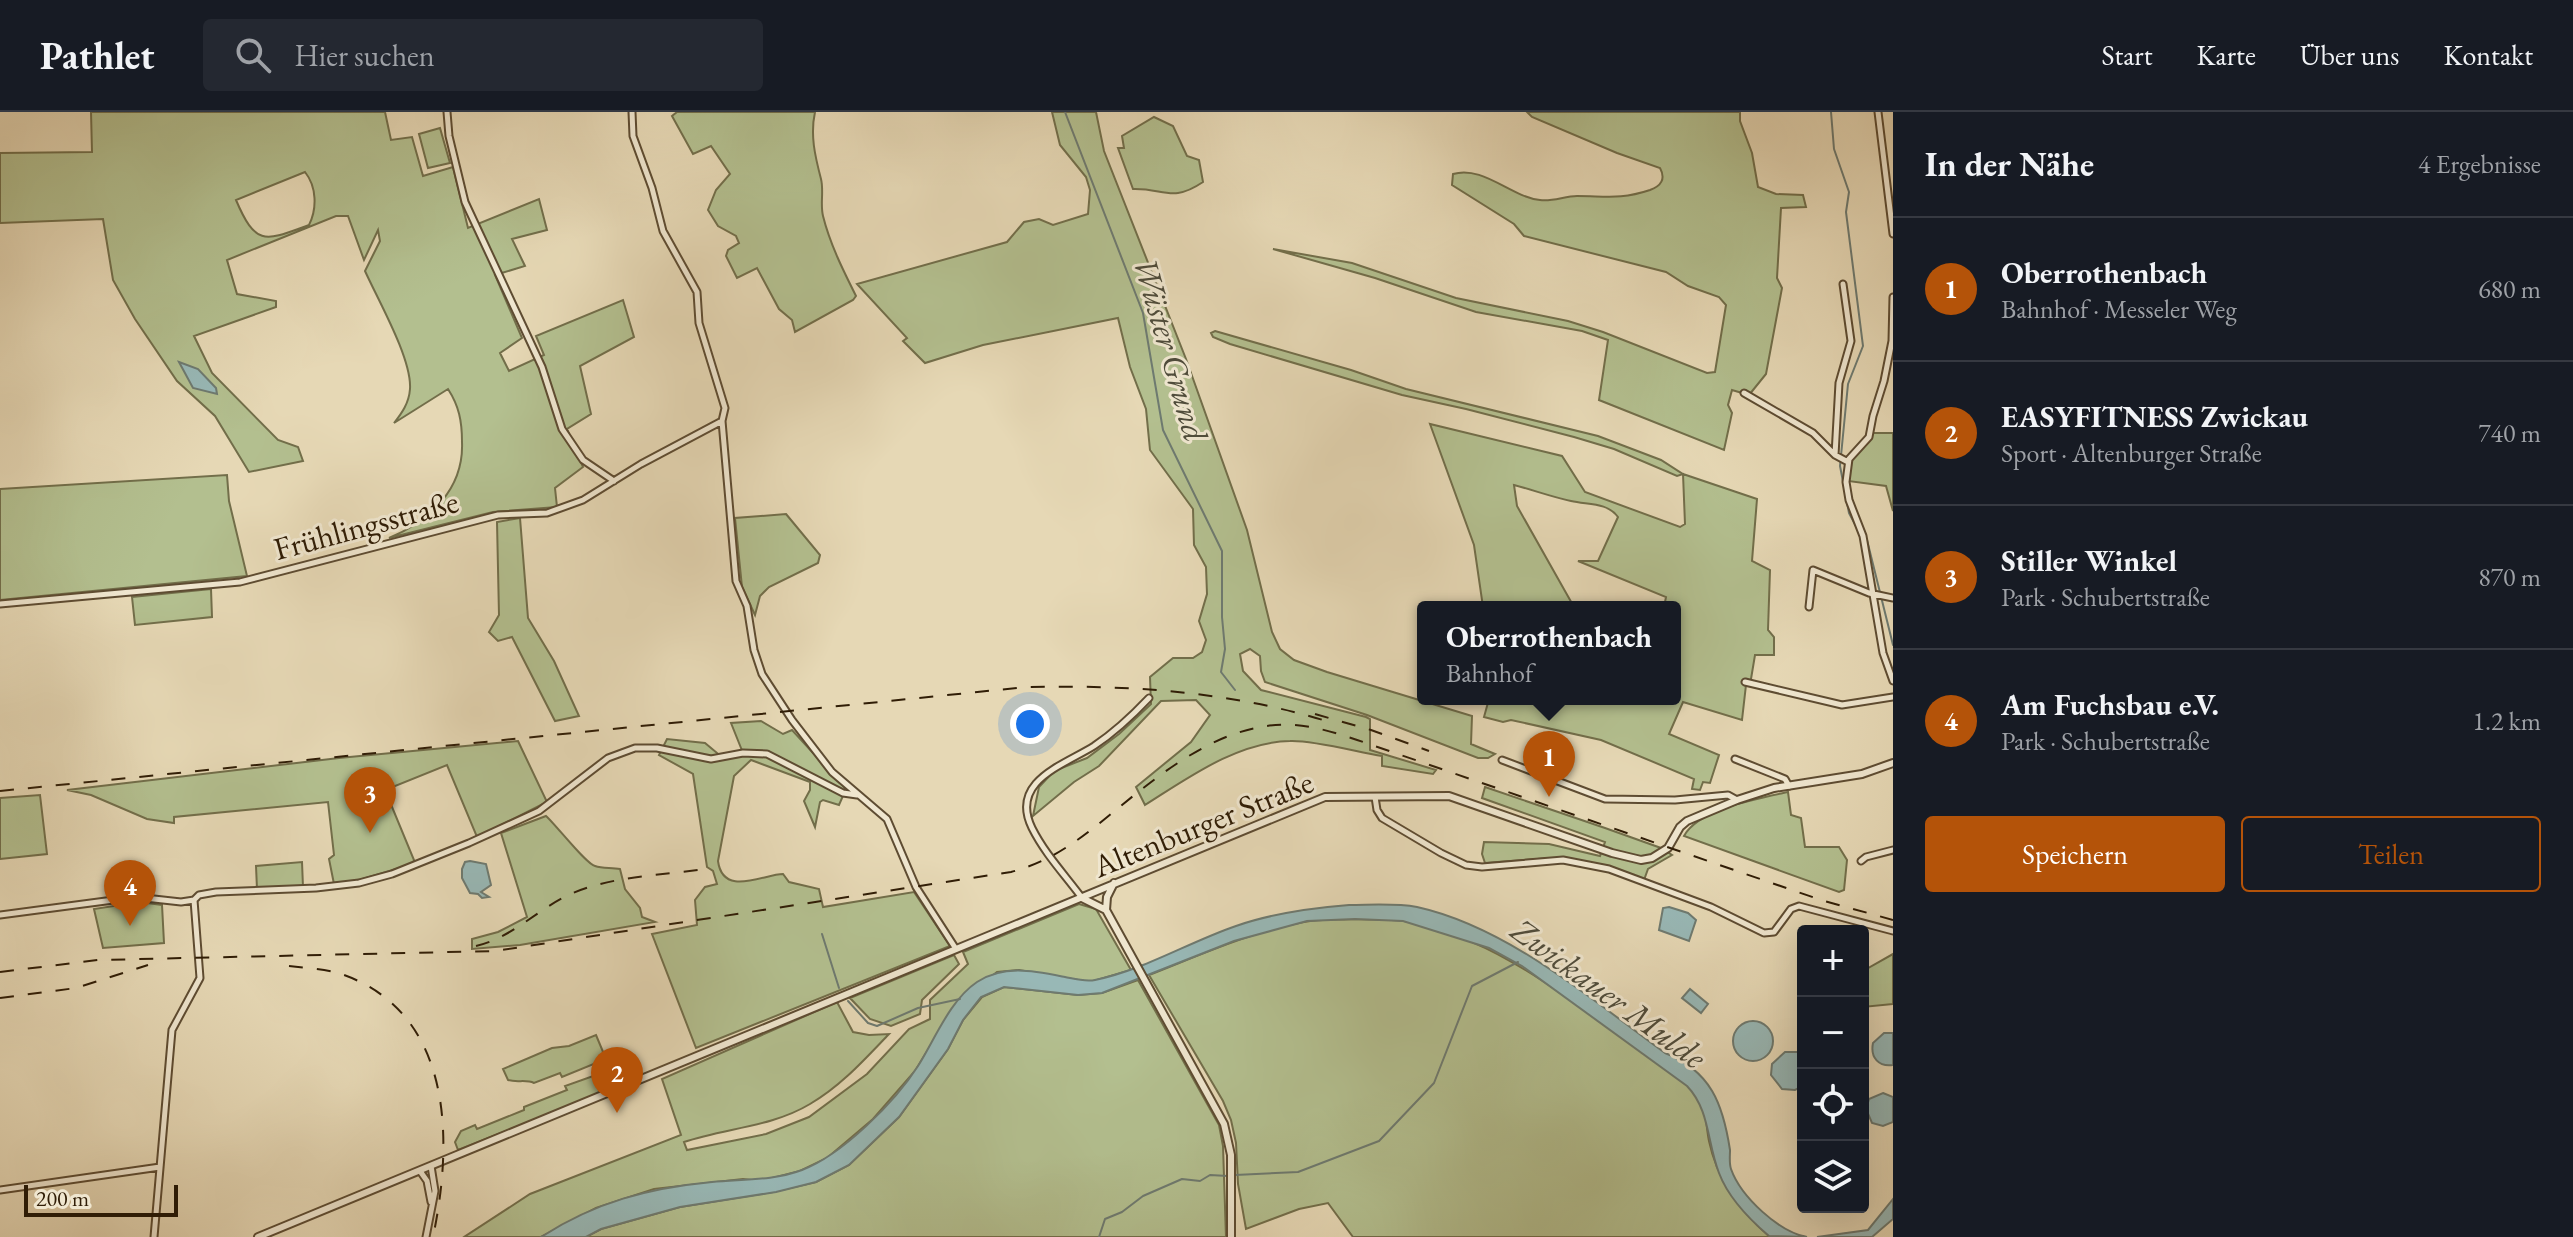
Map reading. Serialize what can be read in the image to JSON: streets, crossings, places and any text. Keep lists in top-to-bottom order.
{
  "streets": {
    "street": ["Frühlingsstraße", "Altenburger Straße"]
  },
  "water": ["Wüster Grund", "Zwickauer Mulde"],
  "scale_bar": "200 m",
  "page": {
    "header": "Pathlet",
    "search": "Hier suchen",
    "nav": [
      "Start",
      "Karte",
      "Über uns",
      "Kontakt"
    ],
    "heading": ["In der Nähe", "4 Ergebnisse"],
    "list": [
      {
        "mark": "1",
        "name": "Oberrothenbach",
        "note": "Bahnhof · Messeler Weg",
        "value": "680 m"
      },
      {
        "mark": "2",
        "name": "EASYFITNESS Zwickau",
        "note": "Sport · Altenburger Straße",
        "value": "740 m"
      },
      {
        "mark": "3",
        "name": "Stiller Winkel",
        "note": "Park · Schubertstraße",
        "value": "870 m"
      },
      {
        "mark": "4",
        "name": "Am Fuchsbau e.V.",
        "note": "Park · Schubertstraße",
        "value": "1.2 km"
      }
    ],
    "popup": ["Oberrothenbach", "Bahnhof"],
    "pins": [
      "1",
      "3",
      "4",
      "2"
    ],
    "buttons": ["Speichern", "Teilen"],
    "map_buttons": ["+", "−"],
    "scale": "200 m"
  }
}
